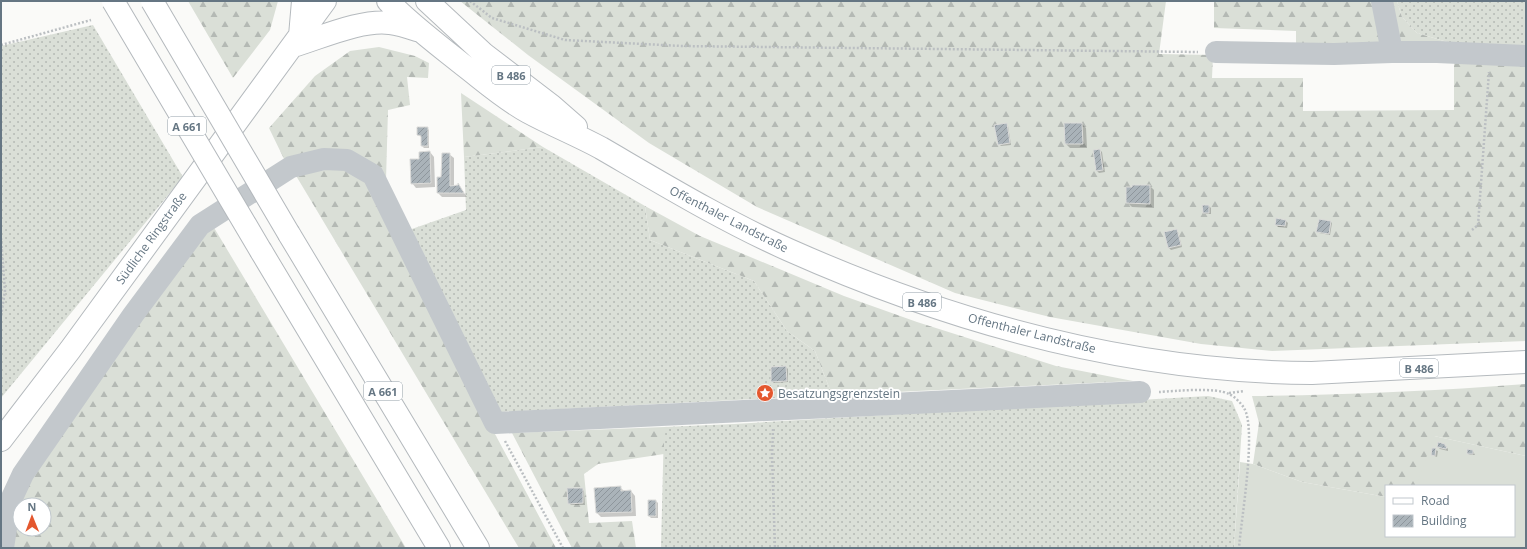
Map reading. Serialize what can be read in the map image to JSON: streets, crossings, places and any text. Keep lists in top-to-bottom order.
{
  "streets": {
    "main road": [
      "B 486",
      "A 661",
      "Offenthaler Landstraße",
      "Südliche Ringstraße"
    ]
  },
  "places": {
    "place": ["Besatzungsgrenzstein"]
  },
  "legend": ["Road", "Building"],
  "north": "top"
}
